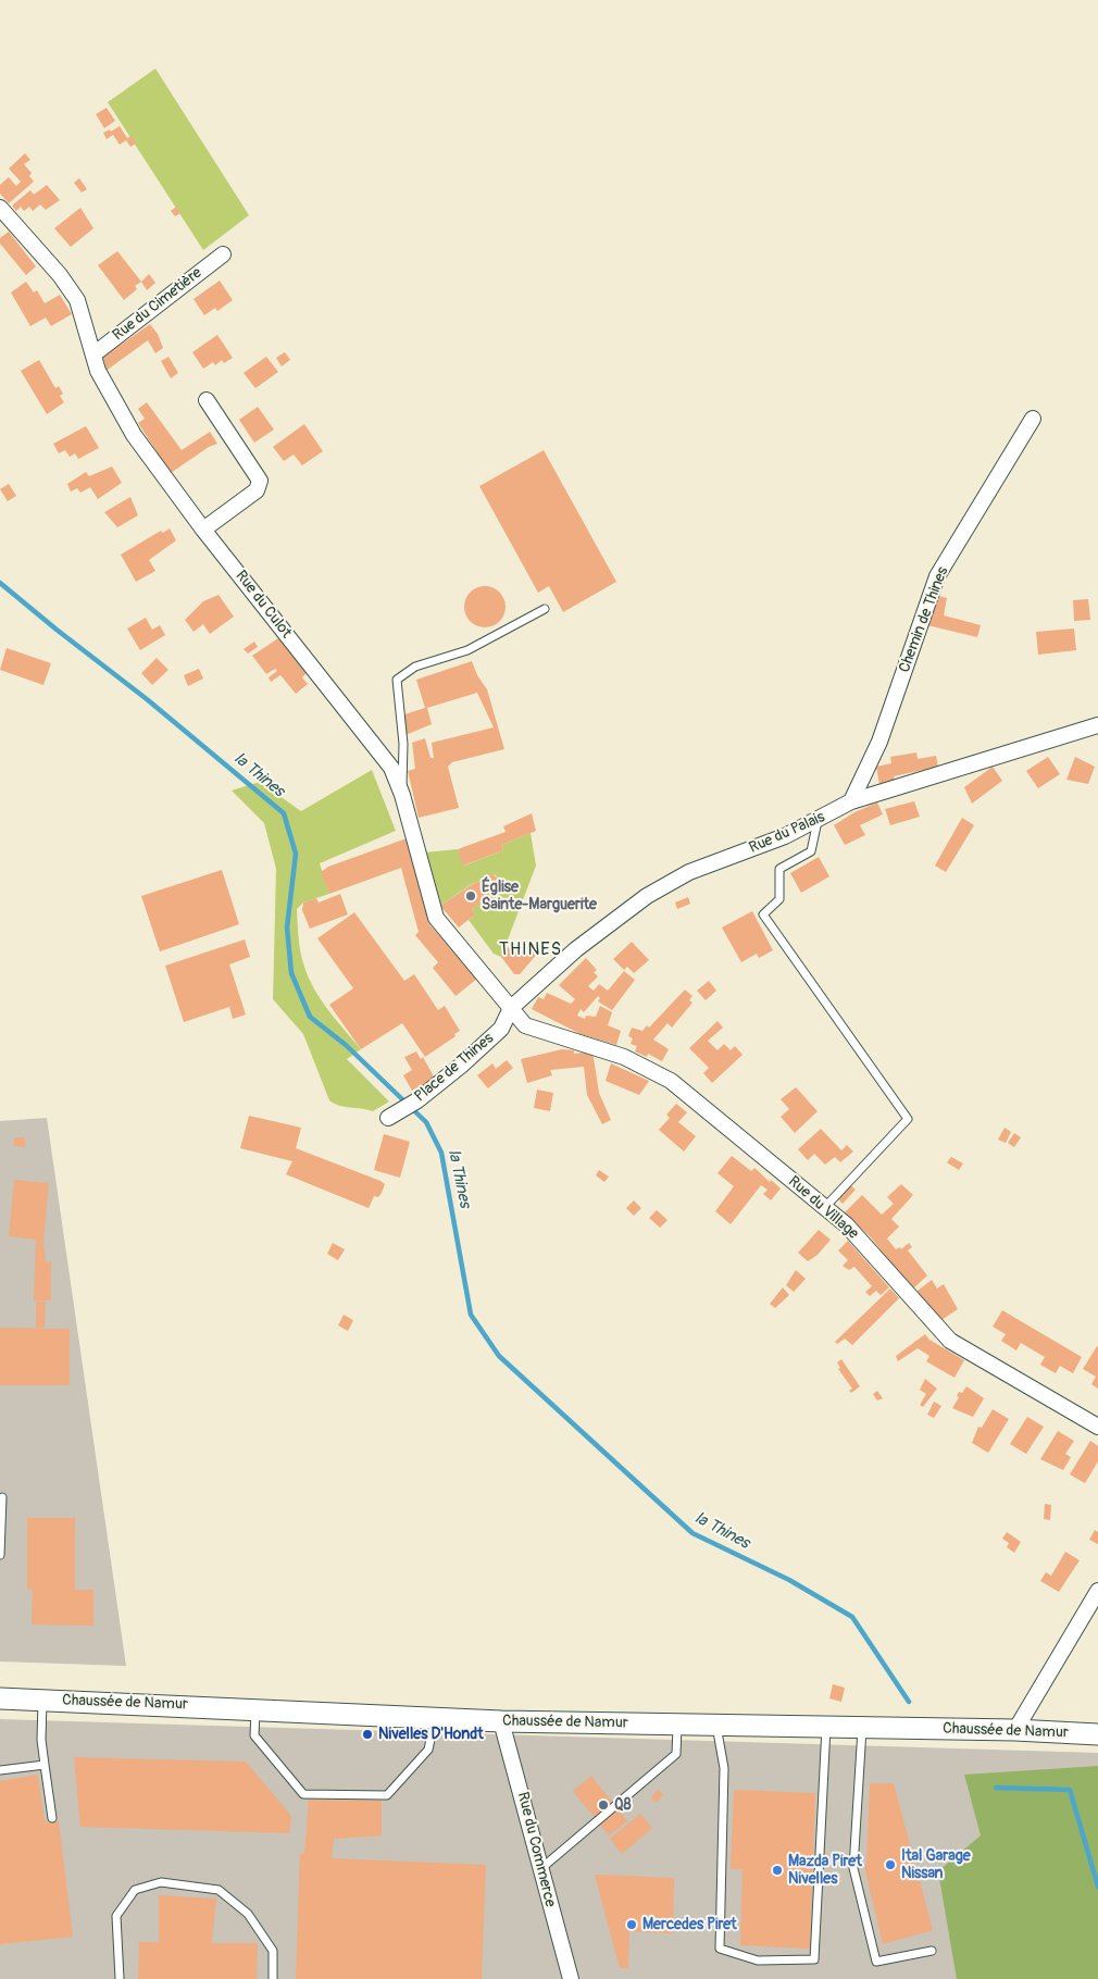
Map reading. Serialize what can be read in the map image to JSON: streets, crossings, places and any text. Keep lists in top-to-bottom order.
{
  "streets": {
    "main road": ["Chaussée de Namur"],
    "street": [
      "Rue du Cimetière",
      "Rue du Culot",
      "Chemin de Thines",
      "Rue du Palais",
      "Place de Thines",
      "Rue du Village",
      "Rue du Commerce"
    ]
  },
  "crossings": [
    ["Rue du Cimetière", "Rue du Culot"],
    ["Rue du Culot", "Rue du Palais"],
    ["Rue du Culot", "Place de Thines"],
    ["Chemin de Thines", "Rue du Palais"],
    ["Rue du Palais", "Place de Thines"],
    ["Place de Thines", "Rue du Village"],
    ["Chaussée de Namur", "Rue du Commerce"]
  ],
  "districts": ["THINES"],
  "water": ["la Thines"],
  "places": [
    "Église Sainte-Marguerite",
    "Nivelles D'Hondt",
    "Q8",
    "Ital Garage Nissan",
    "Mazda Piret Nivelles",
    "Mercedes Piret"
  ]
}
